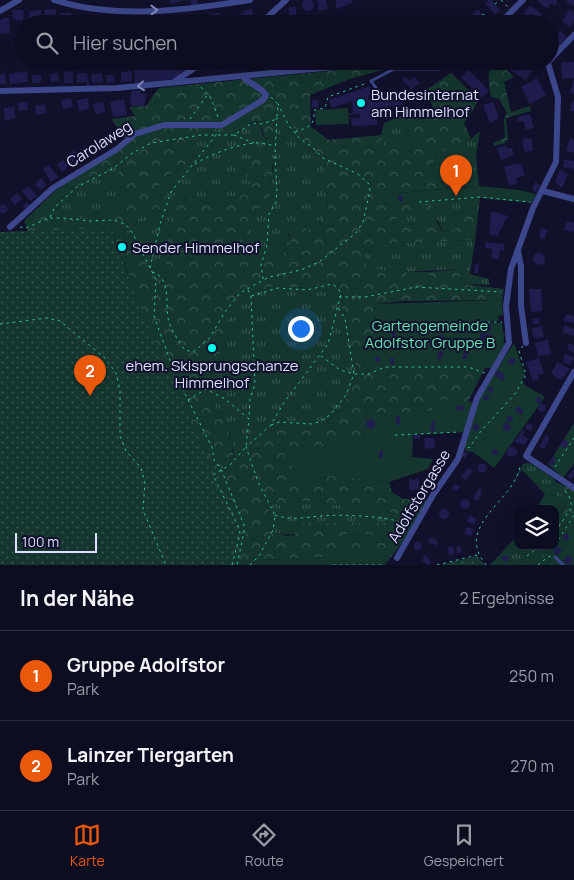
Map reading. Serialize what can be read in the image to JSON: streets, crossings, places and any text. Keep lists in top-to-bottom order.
{
  "streets": {
    "street": ["Carolaweg", "Adolfstorgasse"]
  },
  "parks": ["Gartengemeinde Adolfstor Gruppe B"],
  "places": ["Bundesinternat am Himmelhof", "Sender Himmelhof", "ehem. Skisprungschanze Himmelhof"],
  "scale_bar": "100 m",
  "page": {
    "search": "Hier suchen",
    "pins": ["1", "2"],
    "scale": "100 m",
    "heading": ["In der Nähe", "2 Ergebnisse"],
    "list": [
      {
        "mark": "1",
        "name": "Gruppe Adolfstor",
        "note": "Park",
        "value": "250 m"
      },
      {
        "mark": "2",
        "name": "Lainzer Tiergarten",
        "note": "Park",
        "value": "270 m"
      }
    ],
    "nav": ["Karte", "Route", "Gespeichert"]
  }
}
